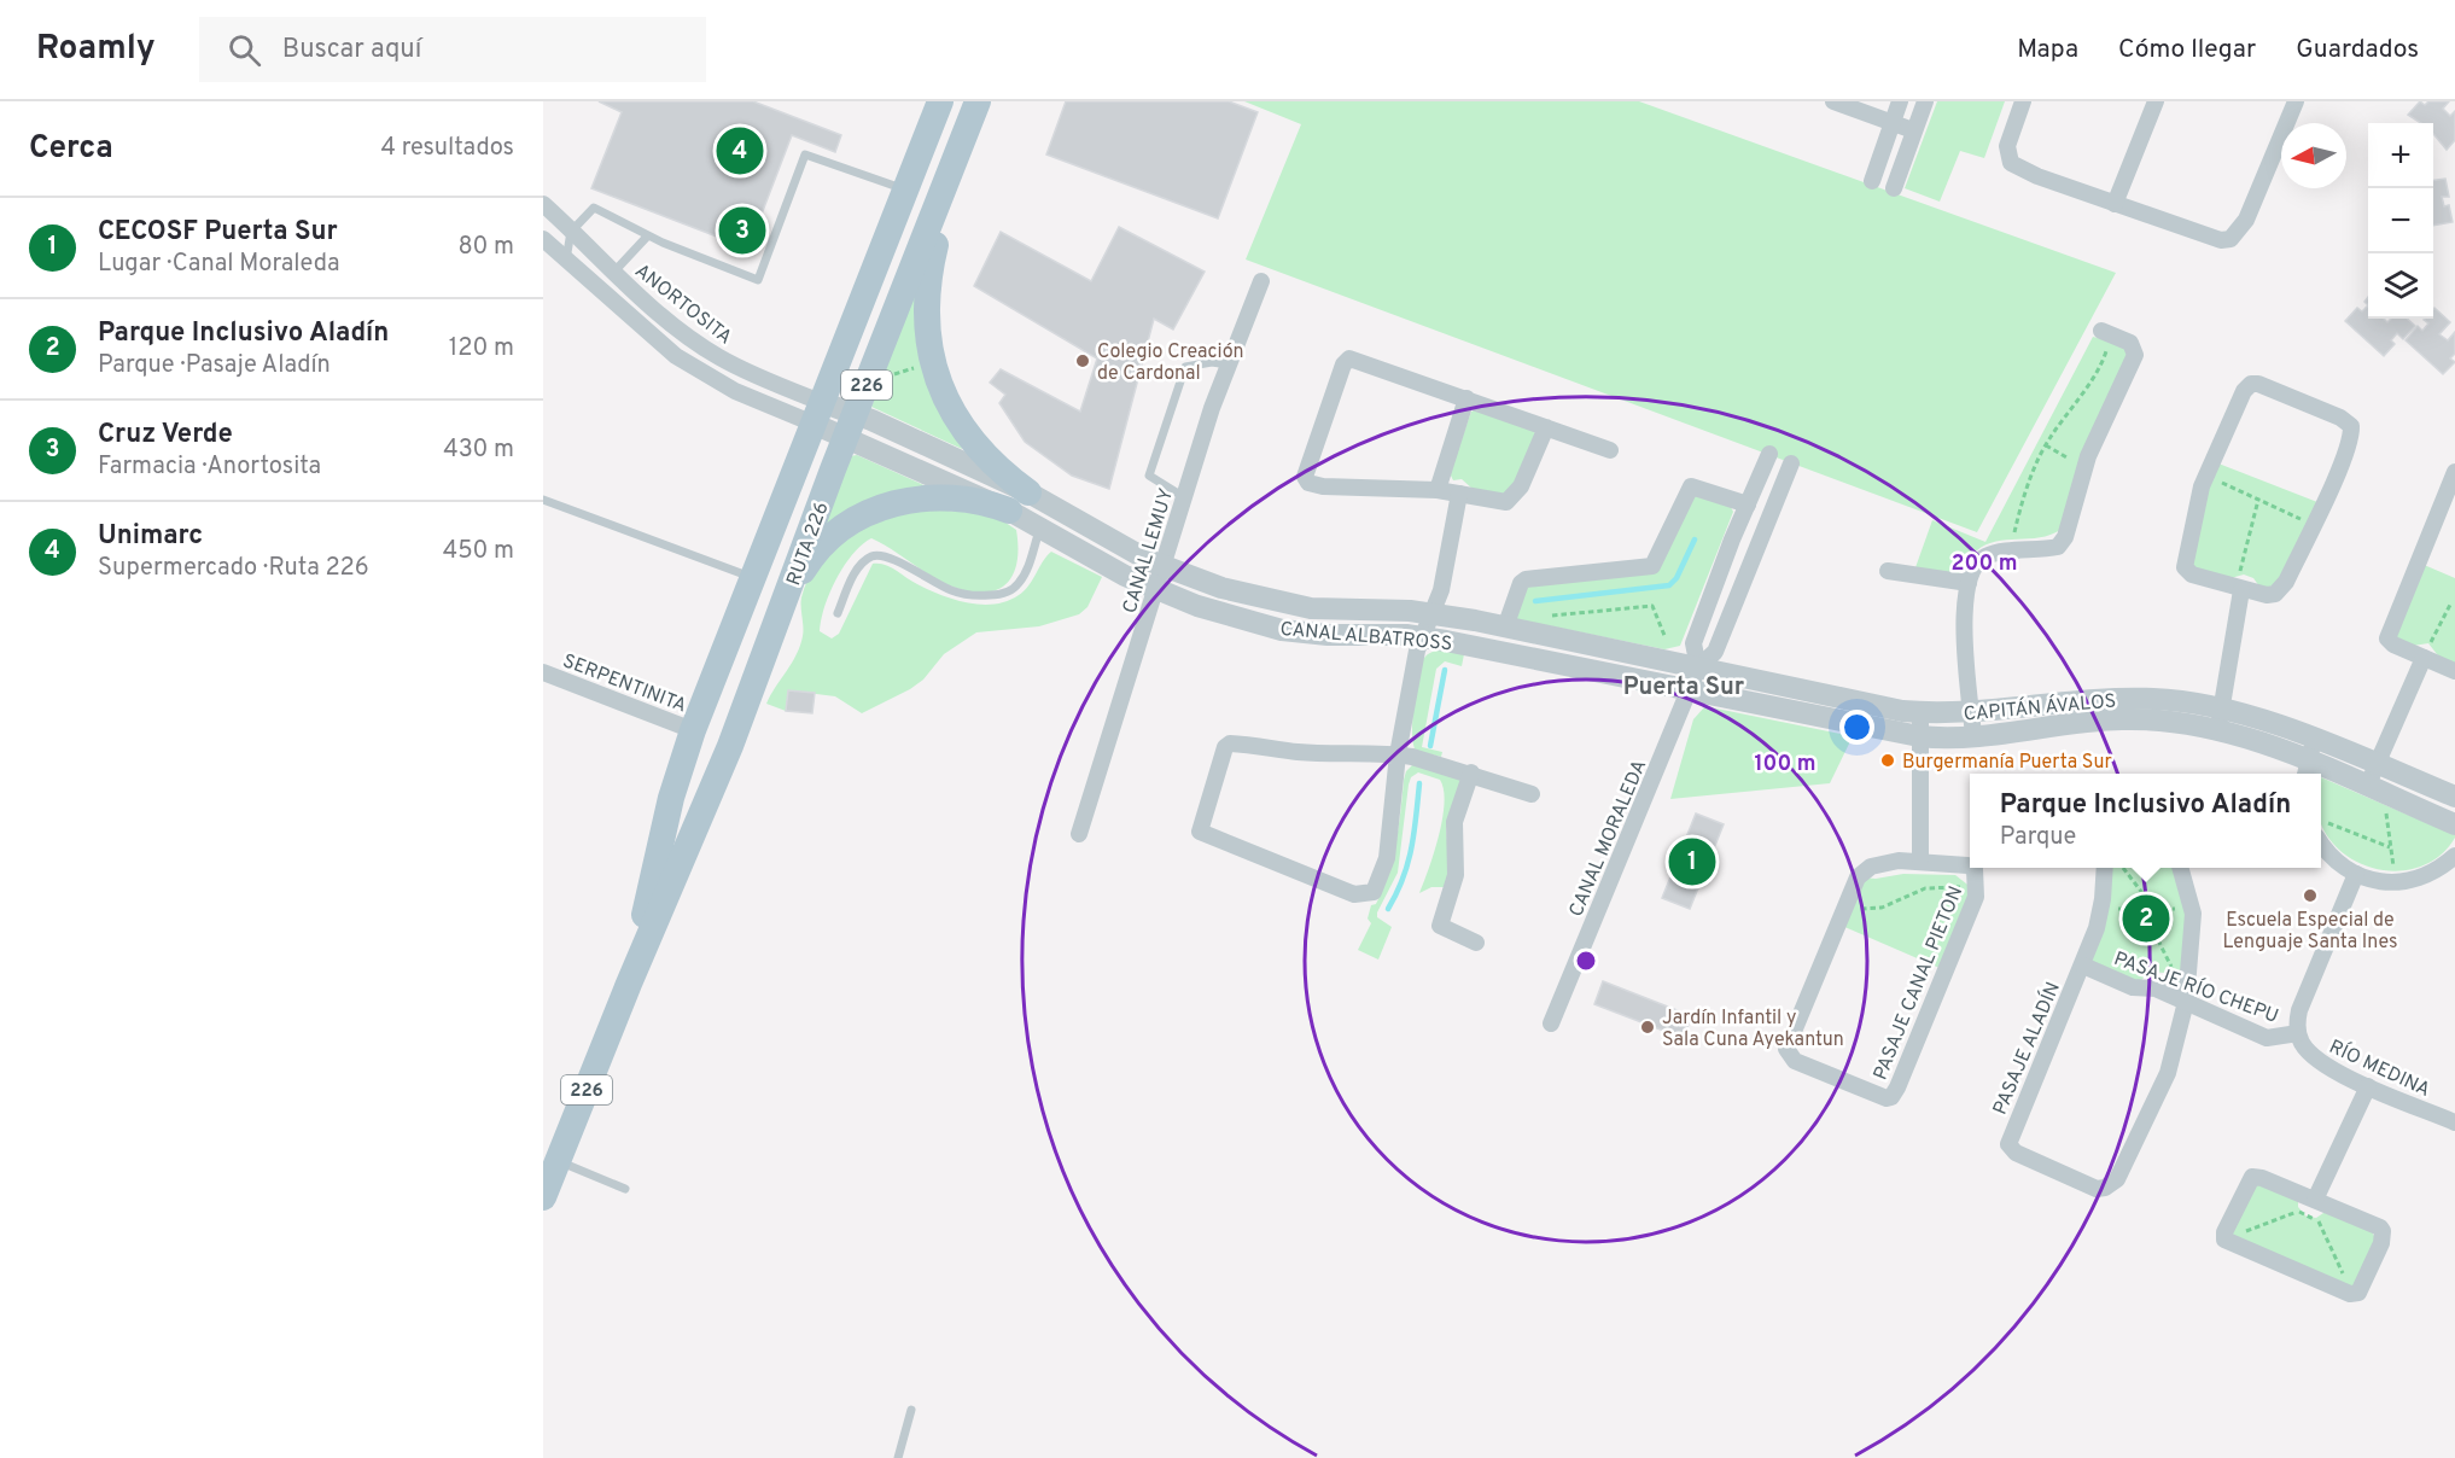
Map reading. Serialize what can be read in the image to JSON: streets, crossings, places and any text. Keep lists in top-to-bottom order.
{
  "streets": {
    "main road": ["226", "RUTA 226"],
    "street": [
      "ANORTOSITA",
      "CANAL LEMUY",
      "CANAL ALBATROSS",
      "SERPENTINITA",
      "CAPITÁN ÁVALOS",
      "CANAL MORALEDA",
      "PASAJE CANAL PIETON",
      "PASAJE RÍO CHEPU",
      "PASAJE ALADÍN",
      "RÍO MEDINA"
    ]
  },
  "crossings": [
    ["ANORTOSITA", "RUTA 226"],
    ["RUTA 226", "CANAL ALBATROSS"],
    ["RUTA 226", "SERPENTINITA"],
    ["CANAL LEMUY", "CANAL ALBATROSS"],
    ["CANAL ALBATROSS", "CAPITÁN ÁVALOS"],
    ["CANAL ALBATROSS", "CANAL MORALEDA"],
    ["CAPITÁN ÁVALOS", "CANAL MORALEDA"],
    ["PASAJE RÍO CHEPU", "PASAJE ALADÍN"],
    ["PASAJE RÍO CHEPU", "RÍO MEDINA"]
  ],
  "districts": ["Puerta Sur"],
  "places": [
    "Colegio Creación de Cardonal",
    "Burgermanía Puerta Sur",
    "Escuela Especial de Lenguaje Santa Ines",
    "Jardín Infantil y Sala Cuna Ayekantun"
  ],
  "north": "left",
  "page": {
    "header": "Roamly",
    "search": "Buscar aquí",
    "nav": ["Mapa", "Cómo llegar", "Guardados"],
    "heading": ["Cerca", "4 resultados"],
    "map_buttons": ["+", "−"],
    "pins": [
      "4",
      "3",
      "1",
      "2"
    ],
    "list": [
      {
        "mark": "1",
        "name": "CECOSF Puerta Sur",
        "note": "Lugar · Canal Moraleda",
        "value": "80 m"
      },
      {
        "mark": "2",
        "name": "Parque Inclusivo Aladín",
        "note": "Parque · Pasaje Aladín",
        "value": "120 m"
      },
      {
        "mark": "3",
        "name": "Cruz Verde",
        "note": "Farmacia · Anortosita",
        "value": "430 m"
      },
      {
        "mark": "4",
        "name": "Unimarc",
        "note": "Supermercado · Ruta 226",
        "value": "450 m"
      }
    ],
    "popup": ["Parque Inclusivo Aladín", "Parque"]
  },
  "rings": ["200 m", "100 m"]
}
